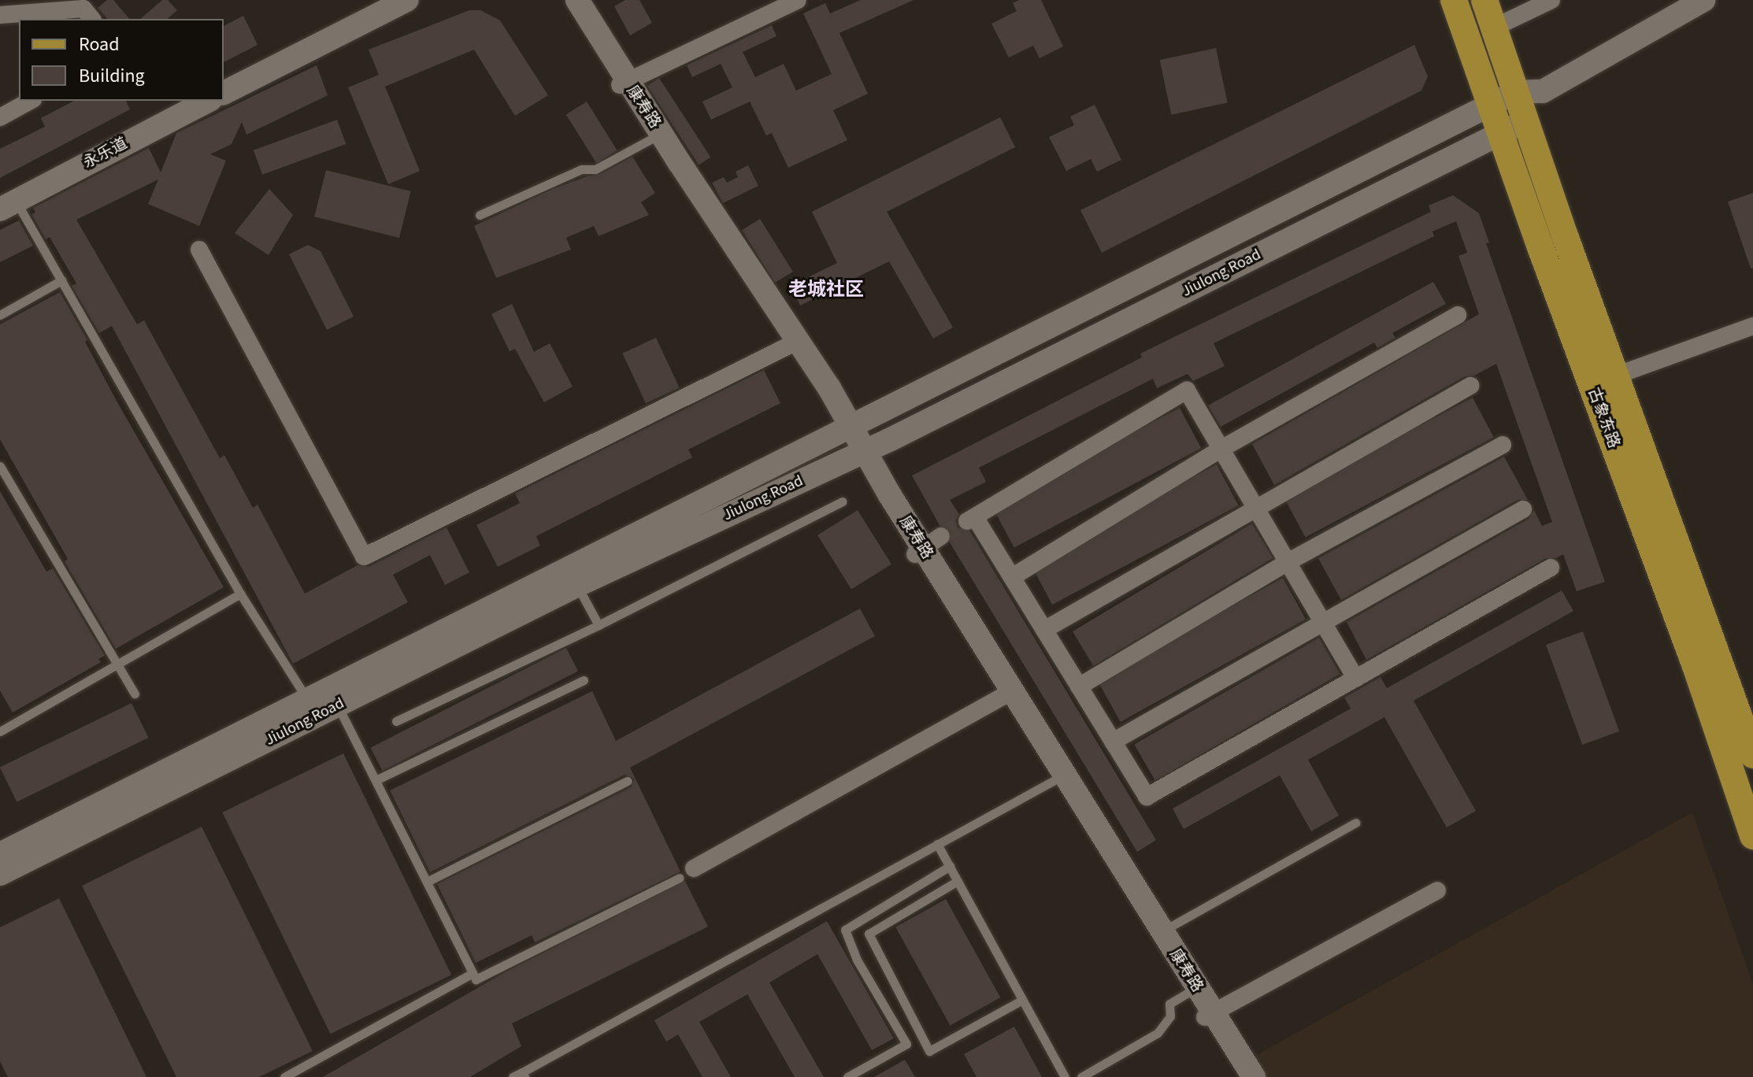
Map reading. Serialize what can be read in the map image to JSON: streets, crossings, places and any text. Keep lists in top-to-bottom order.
{
  "streets": {
    "main road": [
      "康寿路",
      "永乐道",
      "Jiulong Road",
      "古象东路"
    ]
  },
  "crossings": [
    ["康寿路", "Jiulong Road"],
    ["Jiulong Road", "古象东路"]
  ],
  "districts": ["老城社区"],
  "legend": ["Road", "Building"]
}
